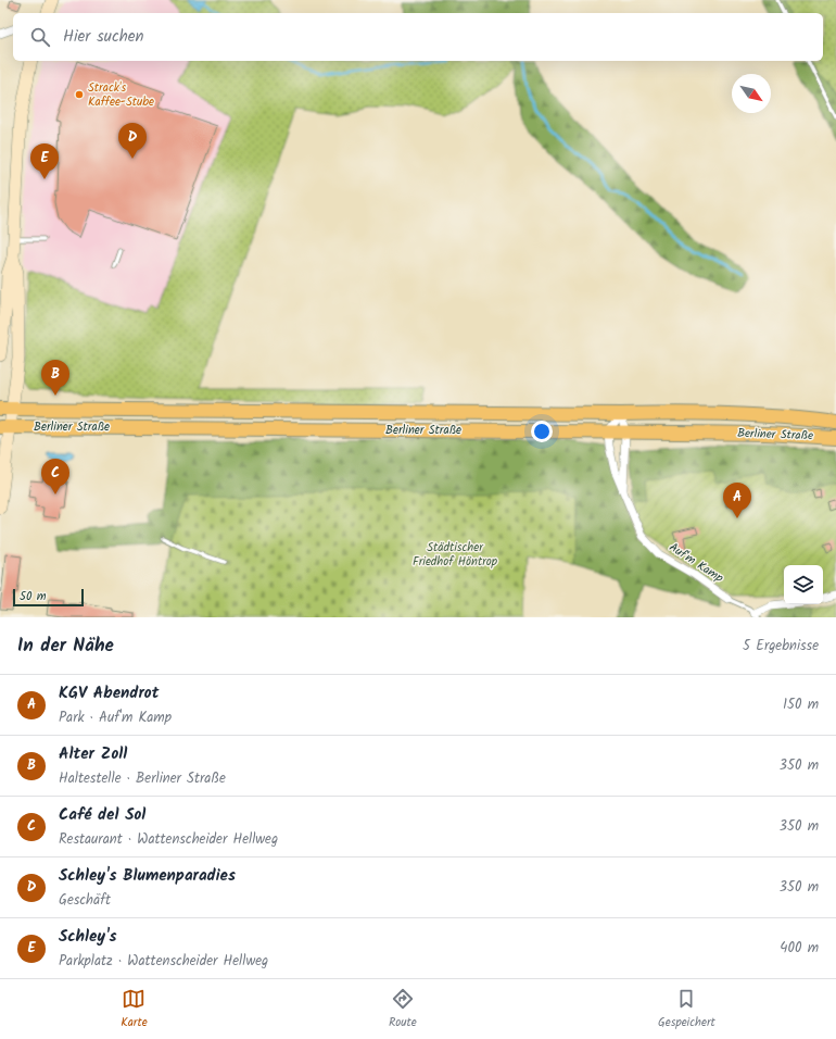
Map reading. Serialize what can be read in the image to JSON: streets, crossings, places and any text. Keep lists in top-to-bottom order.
{
  "streets": {
    "main road": ["Berliner Straße"],
    "street": ["Auf'm Kamp"]
  },
  "crossings": [
    ["Berliner Straße", "Auf'm Kamp"]
  ],
  "parks": ["Städtischer Friedhof Höntrop"],
  "places": ["Strack's Kaffee-Stube"],
  "scale_bar": "50 m",
  "north": "bottom right",
  "page": {
    "search": "Hier suchen",
    "pins": [
      "D",
      "E",
      "B",
      "C",
      "A"
    ],
    "scale": "50 m",
    "heading": ["In der Nähe", "5 Ergebnisse"],
    "list": [
      {
        "mark": "A",
        "name": "KGV Abendrot",
        "note": "Park · Auf'm Kamp",
        "value": "150 m"
      },
      {
        "mark": "B",
        "name": "Alter Zoll",
        "note": "Haltestelle · Berliner Straße",
        "value": "350 m"
      },
      {
        "mark": "C",
        "name": "Café del Sol",
        "note": "Restaurant · Wattenscheider Hellweg",
        "value": "350 m"
      },
      {
        "mark": "D",
        "name": "Schley's Blumenparadies",
        "note": "Geschäft",
        "value": "350 m"
      },
      {
        "mark": "E",
        "name": "Schley's",
        "note": "Parkplatz · Wattenscheider Hellweg",
        "value": "400 m"
      }
    ],
    "nav": ["Karte", "Route", "Gespeichert"]
  }
}
